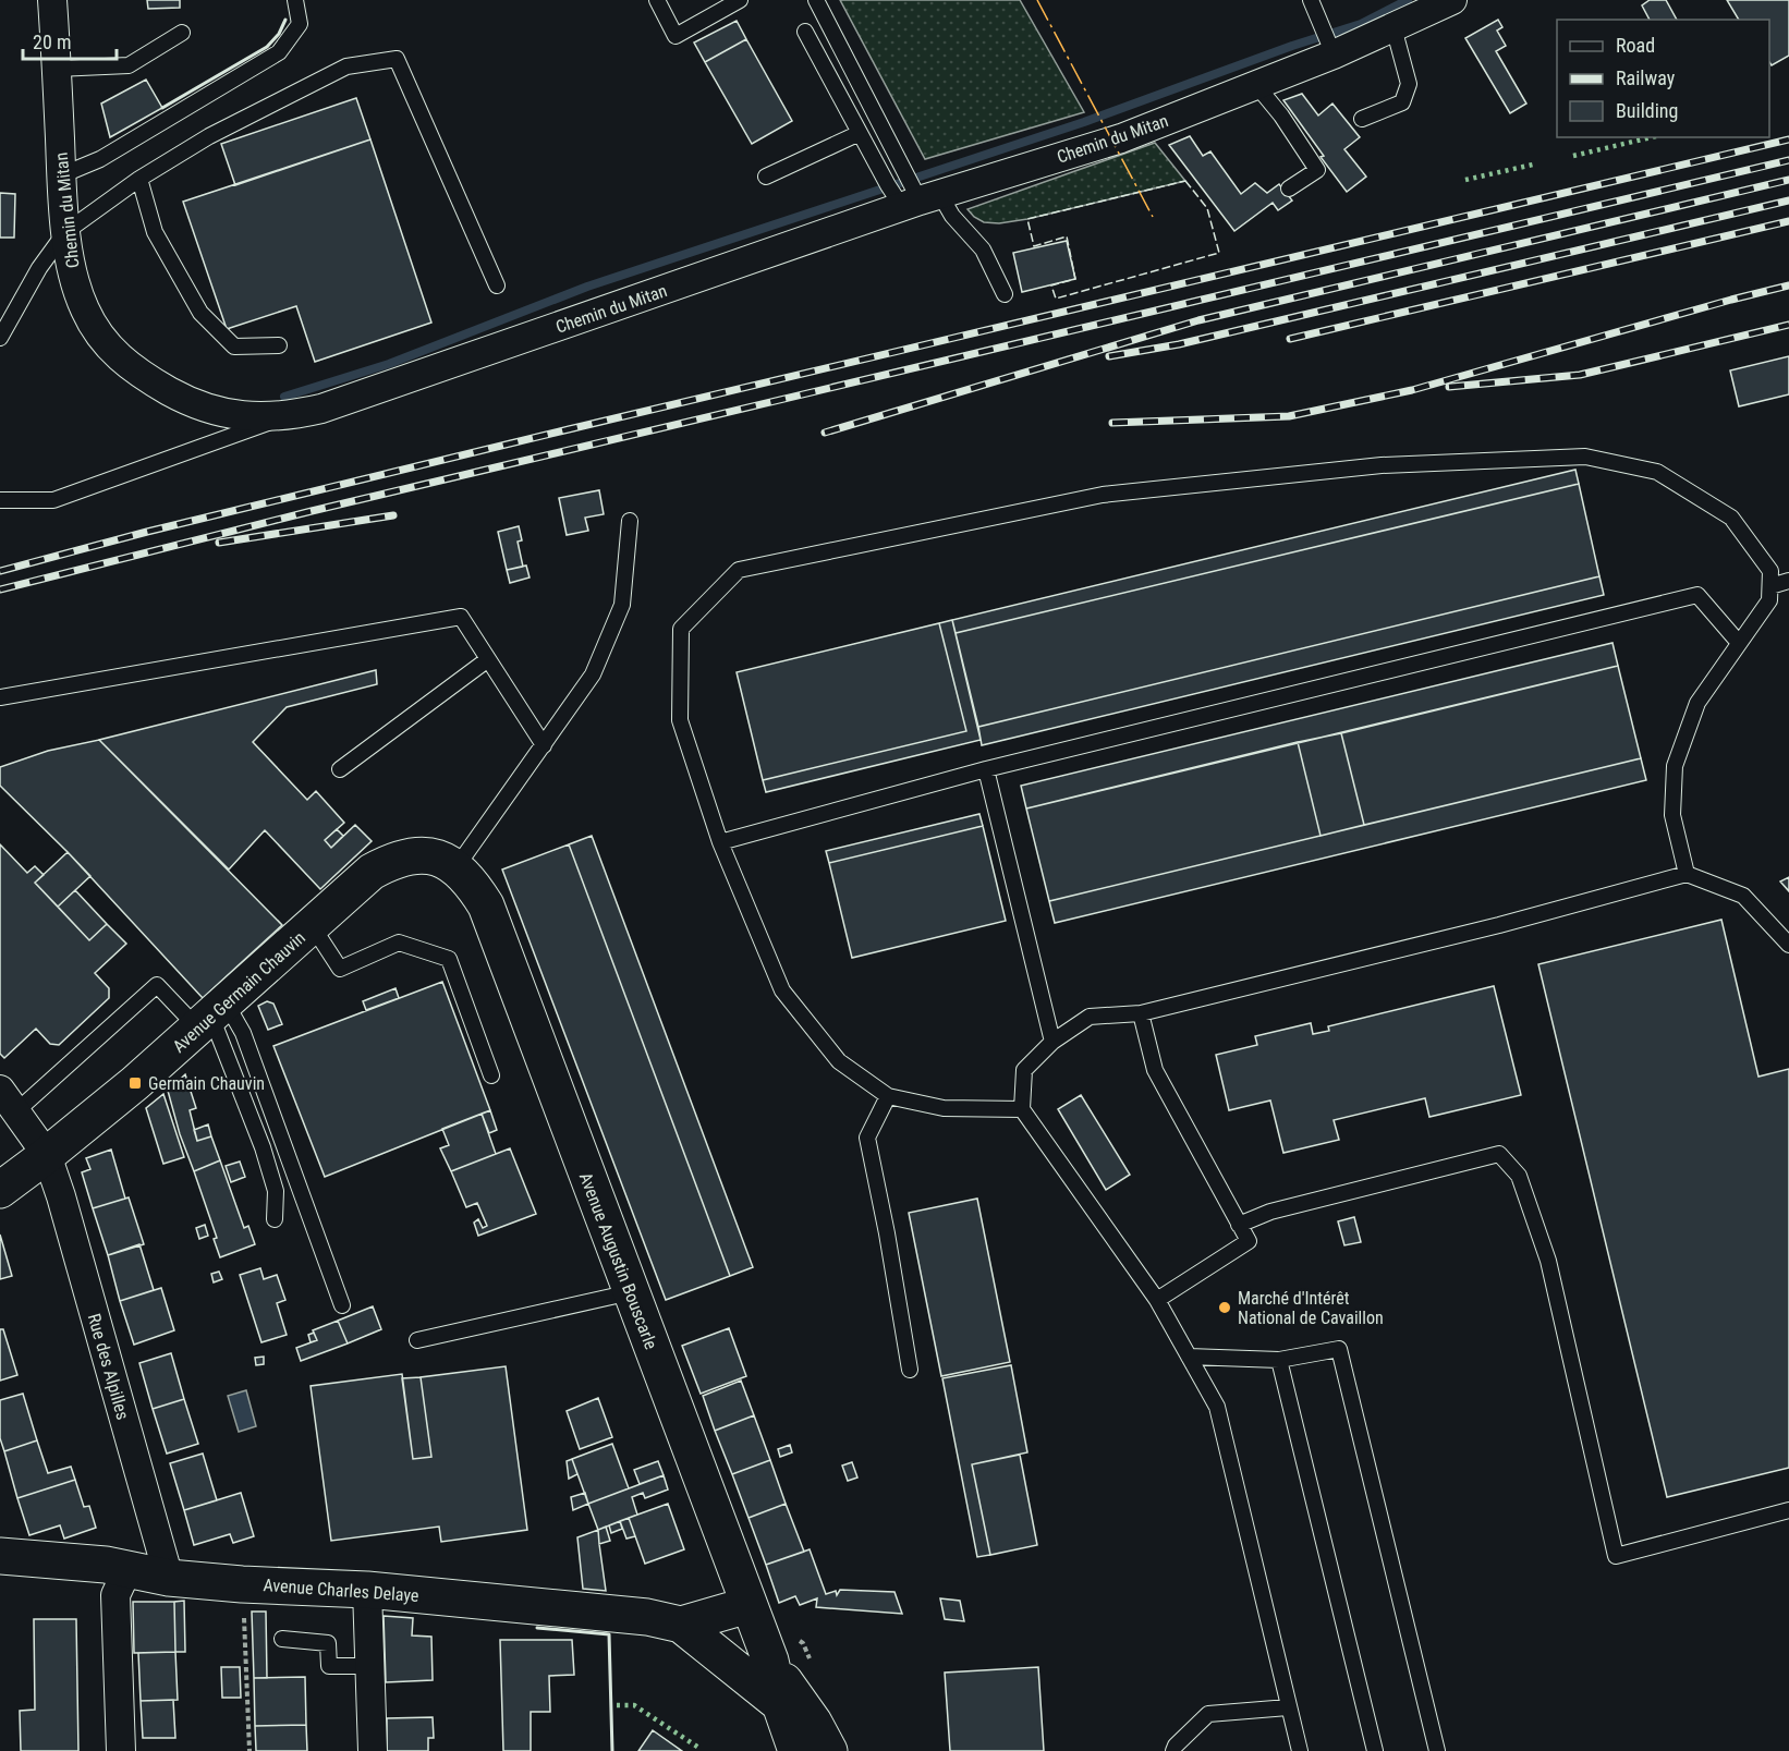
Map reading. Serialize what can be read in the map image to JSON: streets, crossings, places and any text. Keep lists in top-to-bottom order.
{
  "streets": {
    "street": [
      "Chemin du Mitan",
      "Avenue Germain Chauvin",
      "Avenue Augustin Bouscarle",
      "Rue des Alpilles",
      "Avenue Charles Delaye"
    ]
  },
  "crossings": [
    ["Avenue Germain Chauvin", "Avenue Augustin Bouscarle"],
    ["Avenue Germain Chauvin", "Rue des Alpilles"],
    ["Avenue Augustin Bouscarle", "Avenue Charles Delaye"],
    ["Rue des Alpilles", "Avenue Charles Delaye"]
  ],
  "places": {
    "transit": ["Germain Chauvin"],
    "other": ["Marché d'Intérêt National de Cavaillon"]
  },
  "legend": ["Road", "Railway", "Building"],
  "scale_bar": "20 m"
}
